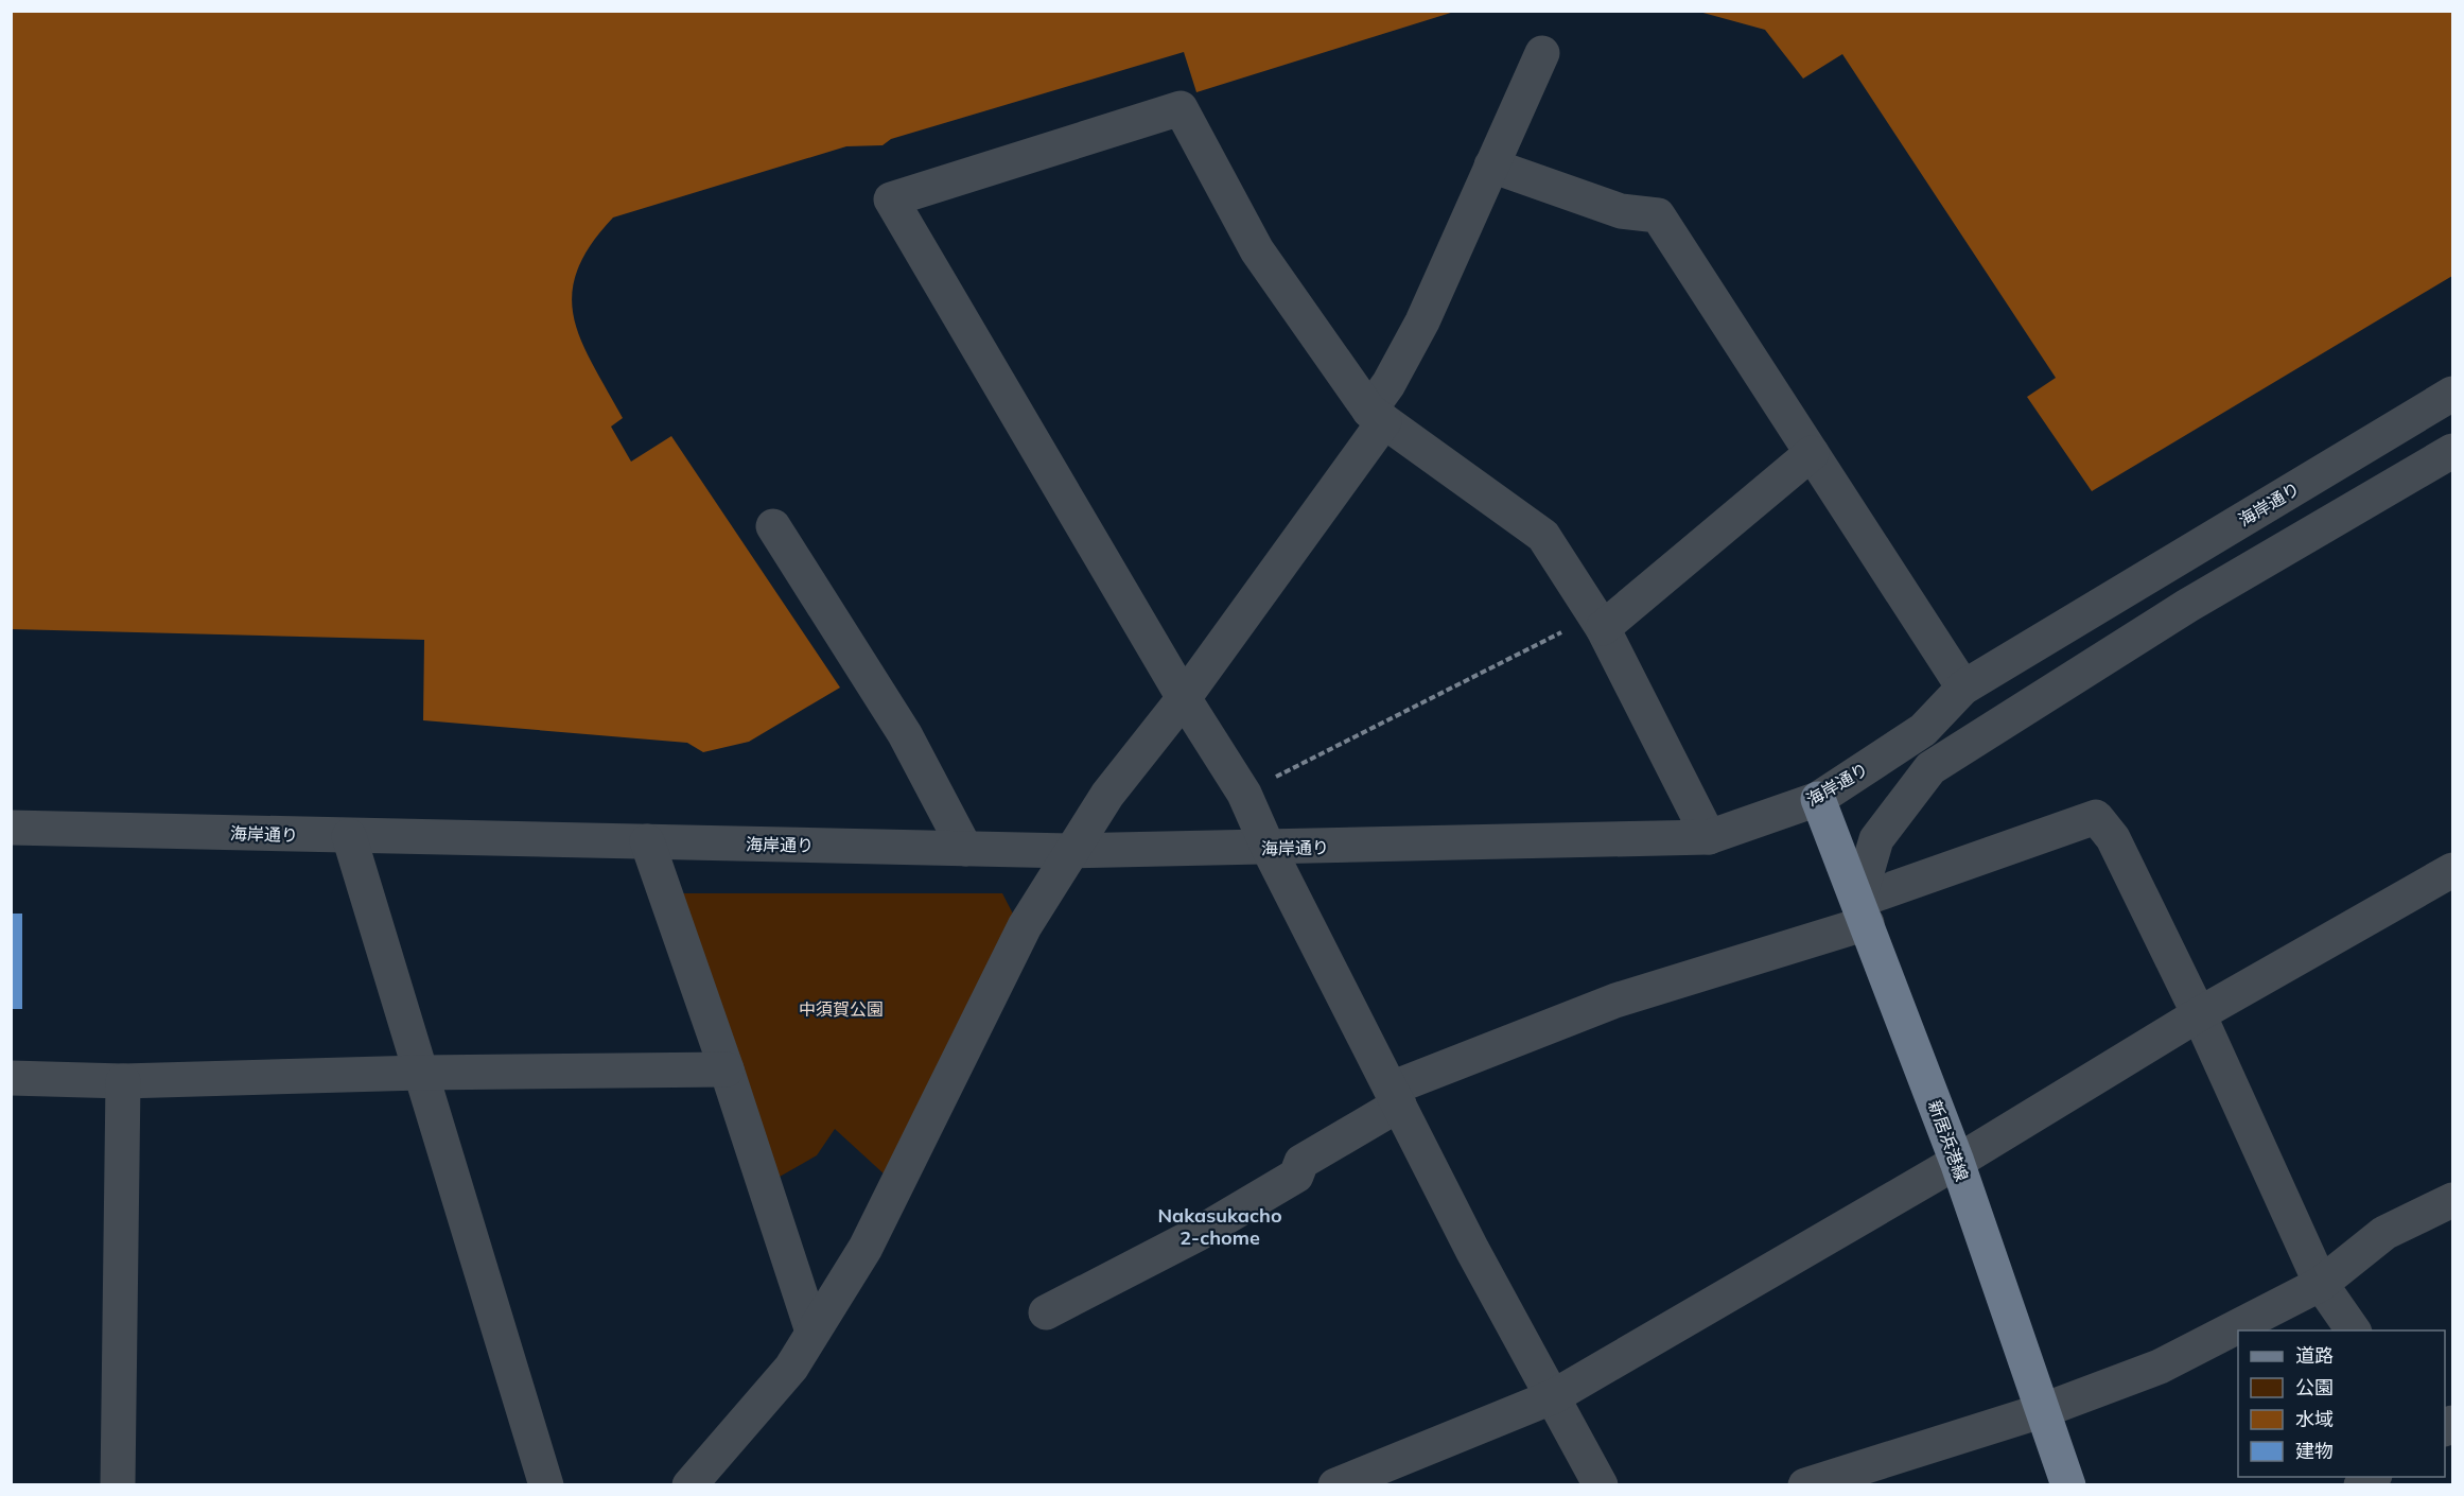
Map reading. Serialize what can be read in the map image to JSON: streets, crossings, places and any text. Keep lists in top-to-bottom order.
{
  "streets": {
    "main road": ["新居浜港線"],
    "street": ["海岸通り"]
  },
  "crossings": [
    ["海岸通り", "新居浜港線"]
  ],
  "districts": ["Nakasukacho 2-chome"],
  "parks": ["中須賀公園"],
  "legend": [
    "道路",
    "公園",
    "水域",
    "建物"
  ]
}
